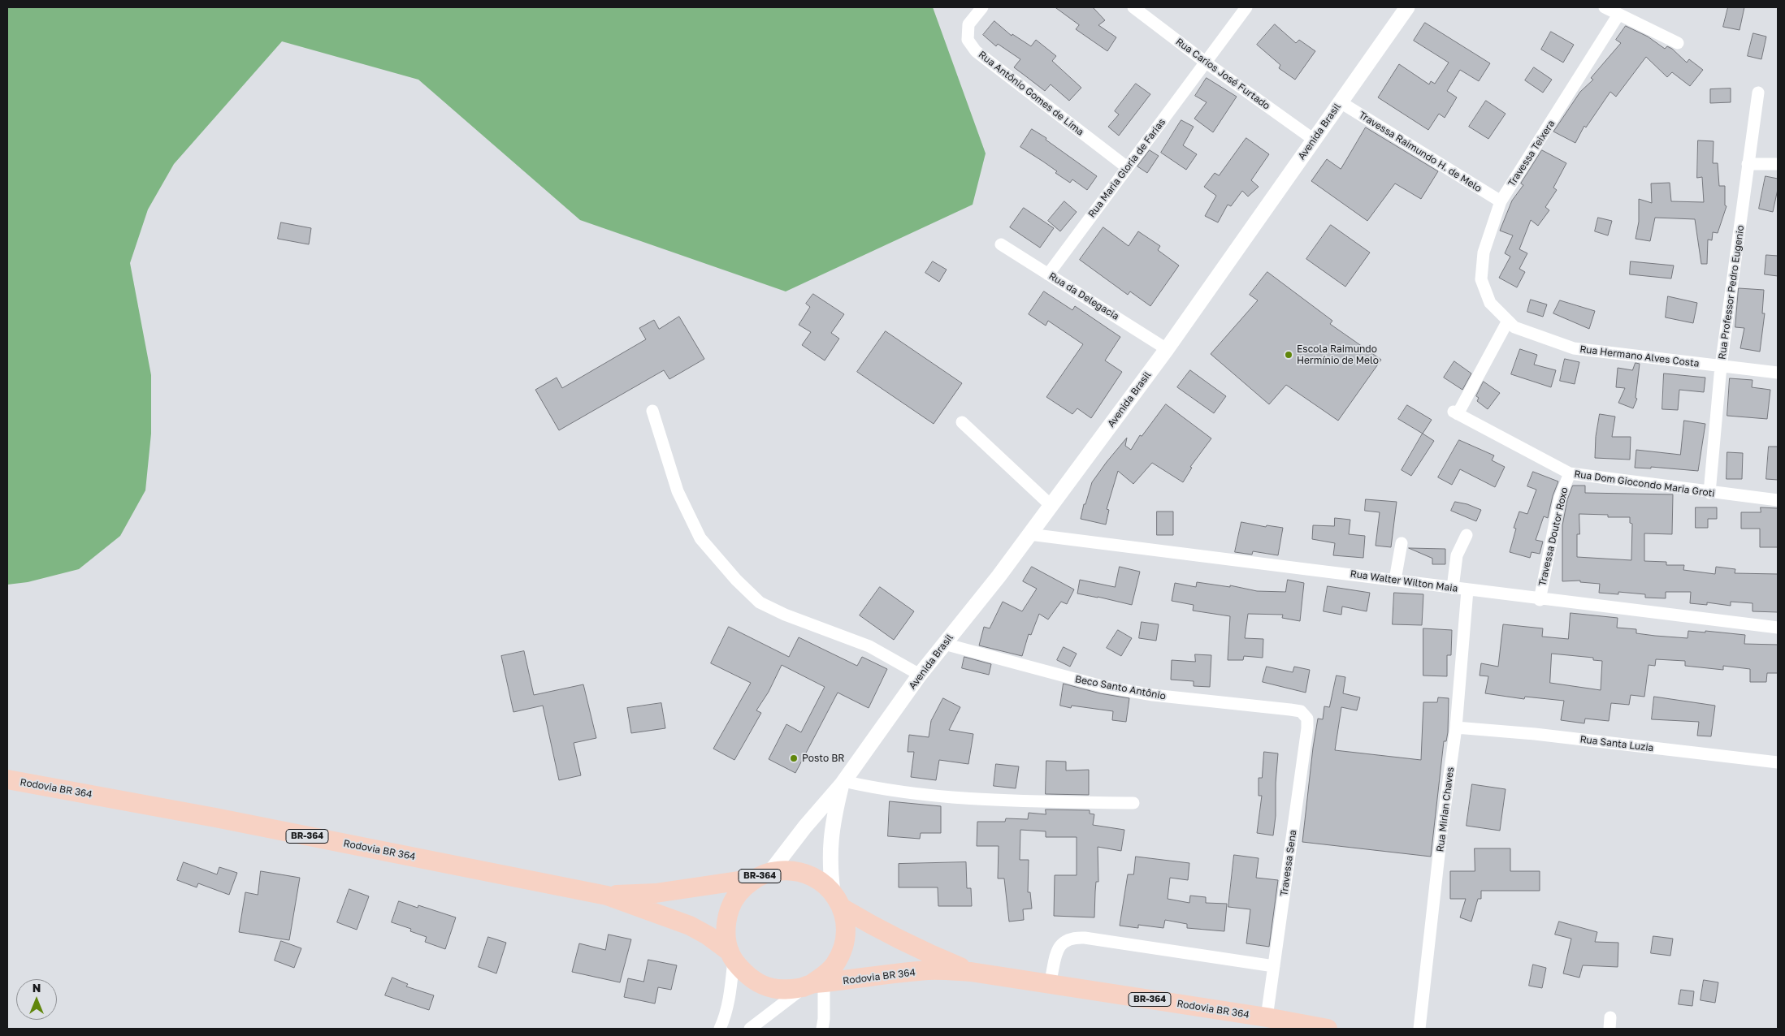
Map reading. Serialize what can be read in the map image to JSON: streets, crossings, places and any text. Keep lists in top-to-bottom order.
{
  "streets": {
    "main road": ["Rodovia BR 364", "BR-364"],
    "street": [
      "Rua Carios José Furtado",
      "Rua Antônio Gomes de Lima",
      "Avenida Brasil",
      "Travessa Raimundo H. de Melo",
      "Travessa Teixera",
      "Rua Maria Gloria de Farias",
      "Rua Professor Pedro Eugenio",
      "Rua da Delegacia",
      "Rua Hermano Alves Costa",
      "Rua Dom Giocondo Maria Groti",
      "Travessa Doutor Roxo",
      "Rua Walter Wilton Maia",
      "Beco Santo Antônio",
      "Rua Santa Luzia",
      "Rua Mirian Chaves",
      "Travessa Sena"
    ]
  },
  "crossings": [
    ["Rua Carios José Furtado", "Avenida Brasil"],
    ["Rua Carios José Furtado", "Rua Maria Gloria de Farias"],
    ["Rua Antônio Gomes de Lima", "Rua Maria Gloria de Farias"],
    ["Avenida Brasil", "Travessa Raimundo H. de Melo"],
    ["Avenida Brasil", "Rua da Delegacia"],
    ["Avenida Brasil", "Rua Walter Wilton Maia"],
    ["Avenida Brasil", "Beco Santo Antônio"],
    ["Avenida Brasil", "Rodovia BR 364"],
    ["Avenida Brasil", "BR-364"],
    ["Travessa Raimundo H. de Melo", "Travessa Teixera"],
    ["Travessa Teixera", "Rua Hermano Alves Costa"],
    ["Rua Maria Gloria de Farias", "Rua da Delegacia"],
    ["Rua Professor Pedro Eugenio", "Rua Hermano Alves Costa"],
    ["Rua Professor Pedro Eugenio", "Rua Dom Giocondo Maria Groti"],
    ["Rua Hermano Alves Costa", "Rua Dom Giocondo Maria Groti"],
    ["Rua Dom Giocondo Maria Groti", "Travessa Doutor Roxo"],
    ["Travessa Doutor Roxo", "Rua Walter Wilton Maia"],
    ["Rua Walter Wilton Maia", "Rua Mirian Chaves"],
    ["Beco Santo Antônio", "Travessa Sena"],
    ["Rua Santa Luzia", "Rua Mirian Chaves"],
    ["Rodovia BR 364", "BR-364"],
    ["Rodovia BR 364", "Travessa Sena"]
  ],
  "places": ["Escola Raimundo Hermínio de Melo", "Posto BR"],
  "north": "top"
}
